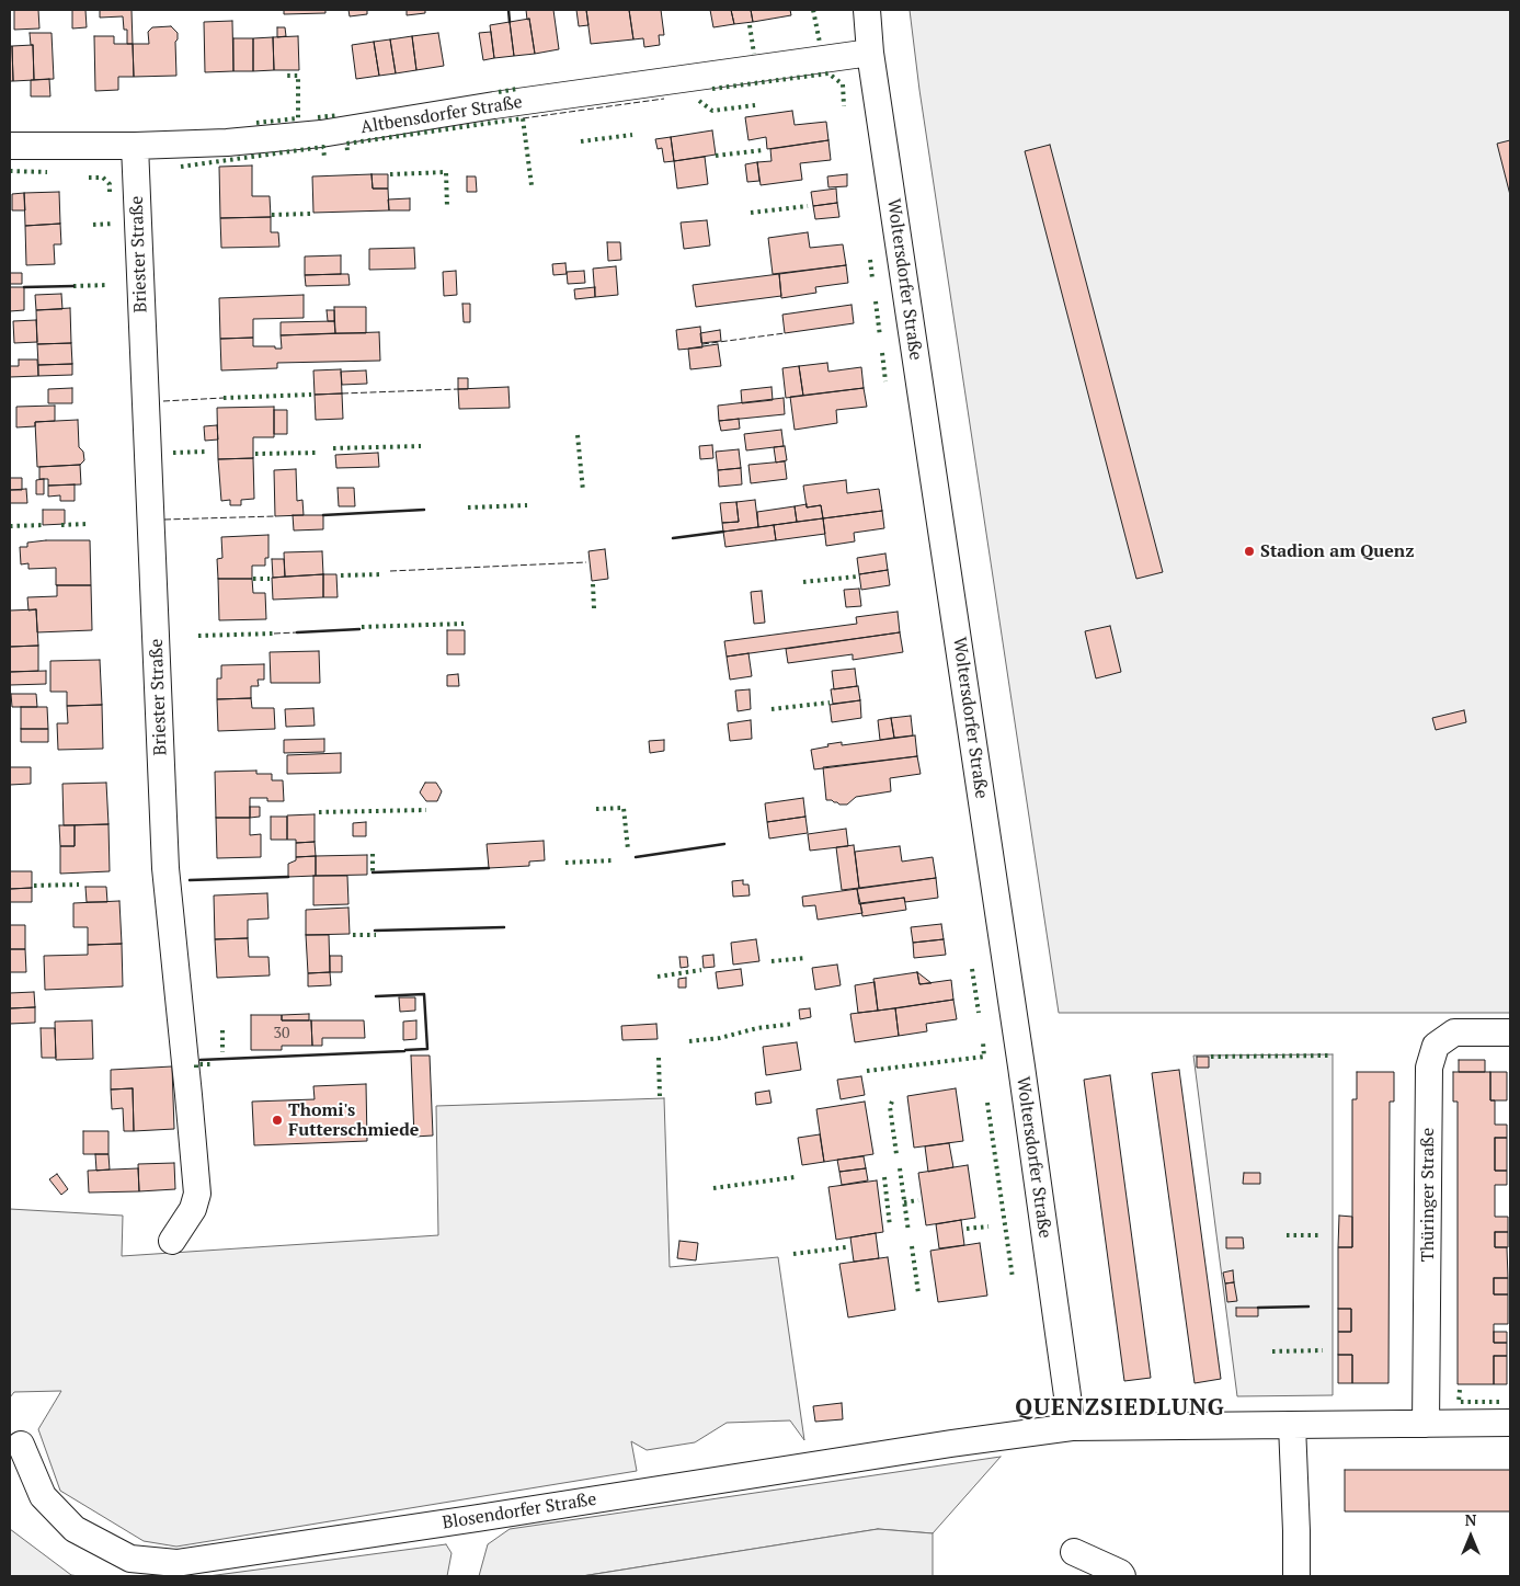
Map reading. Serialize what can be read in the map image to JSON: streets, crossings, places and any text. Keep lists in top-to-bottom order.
{
  "streets": {
    "street": [
      "Altbensdorfer Straße",
      "Briester Straße",
      "Woltersdorfer Straße",
      "Thüringer Straße",
      "Blosendorfer Straße"
    ]
  },
  "crossings": [
    ["Altbensdorfer Straße", "Briester Straße"],
    ["Altbensdorfer Straße", "Woltersdorfer Straße"],
    ["Woltersdorfer Straße", "Blosendorfer Straße"]
  ],
  "districts": ["QUENZSIEDLUNG"],
  "places": ["Stadion am Quenz", "Thomi's Futterschmiede"],
  "house_numbers": ["30"],
  "north": "top"
}
